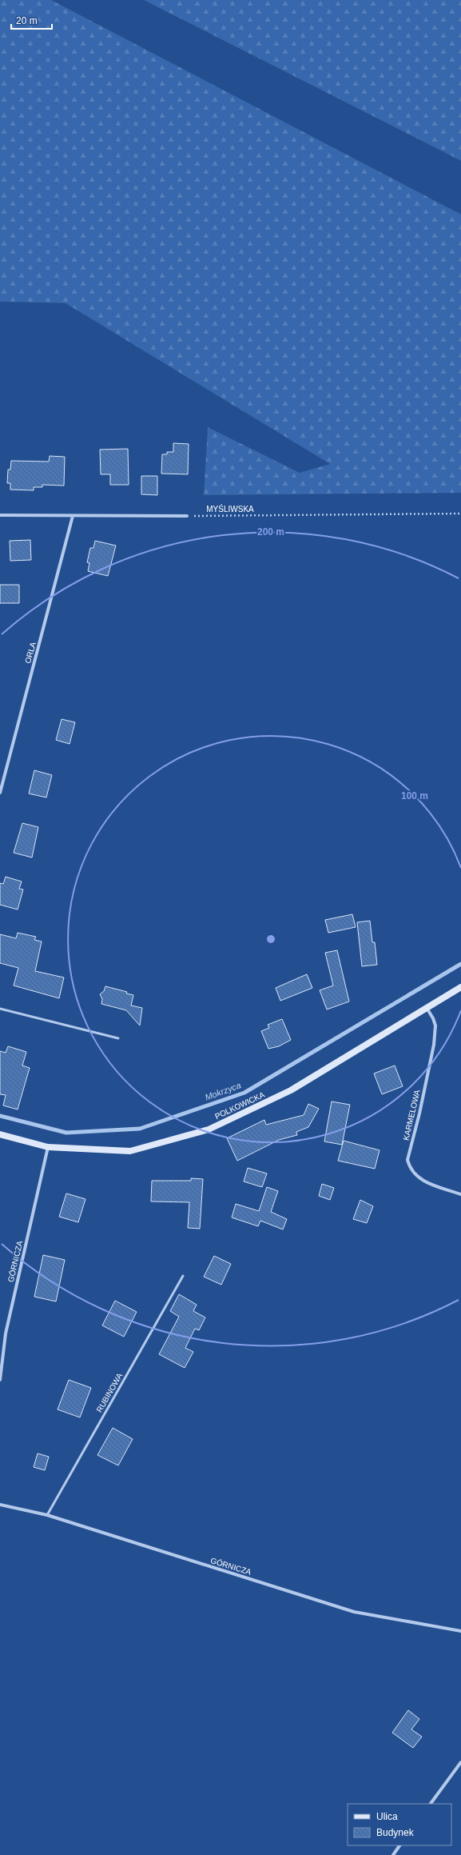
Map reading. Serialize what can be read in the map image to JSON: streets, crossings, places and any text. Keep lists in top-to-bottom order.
{
  "streets": {
    "street": [
      "ORLA",
      "POLKOWICKA",
      "KARMELOWA",
      "GÓRNICZA"
    ],
    "lane": ["RUBINOWA"],
    "path": ["MYŚLIWSKA"]
  },
  "crossings": [
    ["POLKOWICKA", "KARMELOWA"],
    ["POLKOWICKA", "GÓRNICZA"],
    ["GÓRNICZA", "RUBINOWA"]
  ],
  "water": ["Mokrzyca"],
  "legend": ["Ulica", "Budynek"],
  "scale_bar": "20 m",
  "rings": ["200 m", "100 m"]
}
